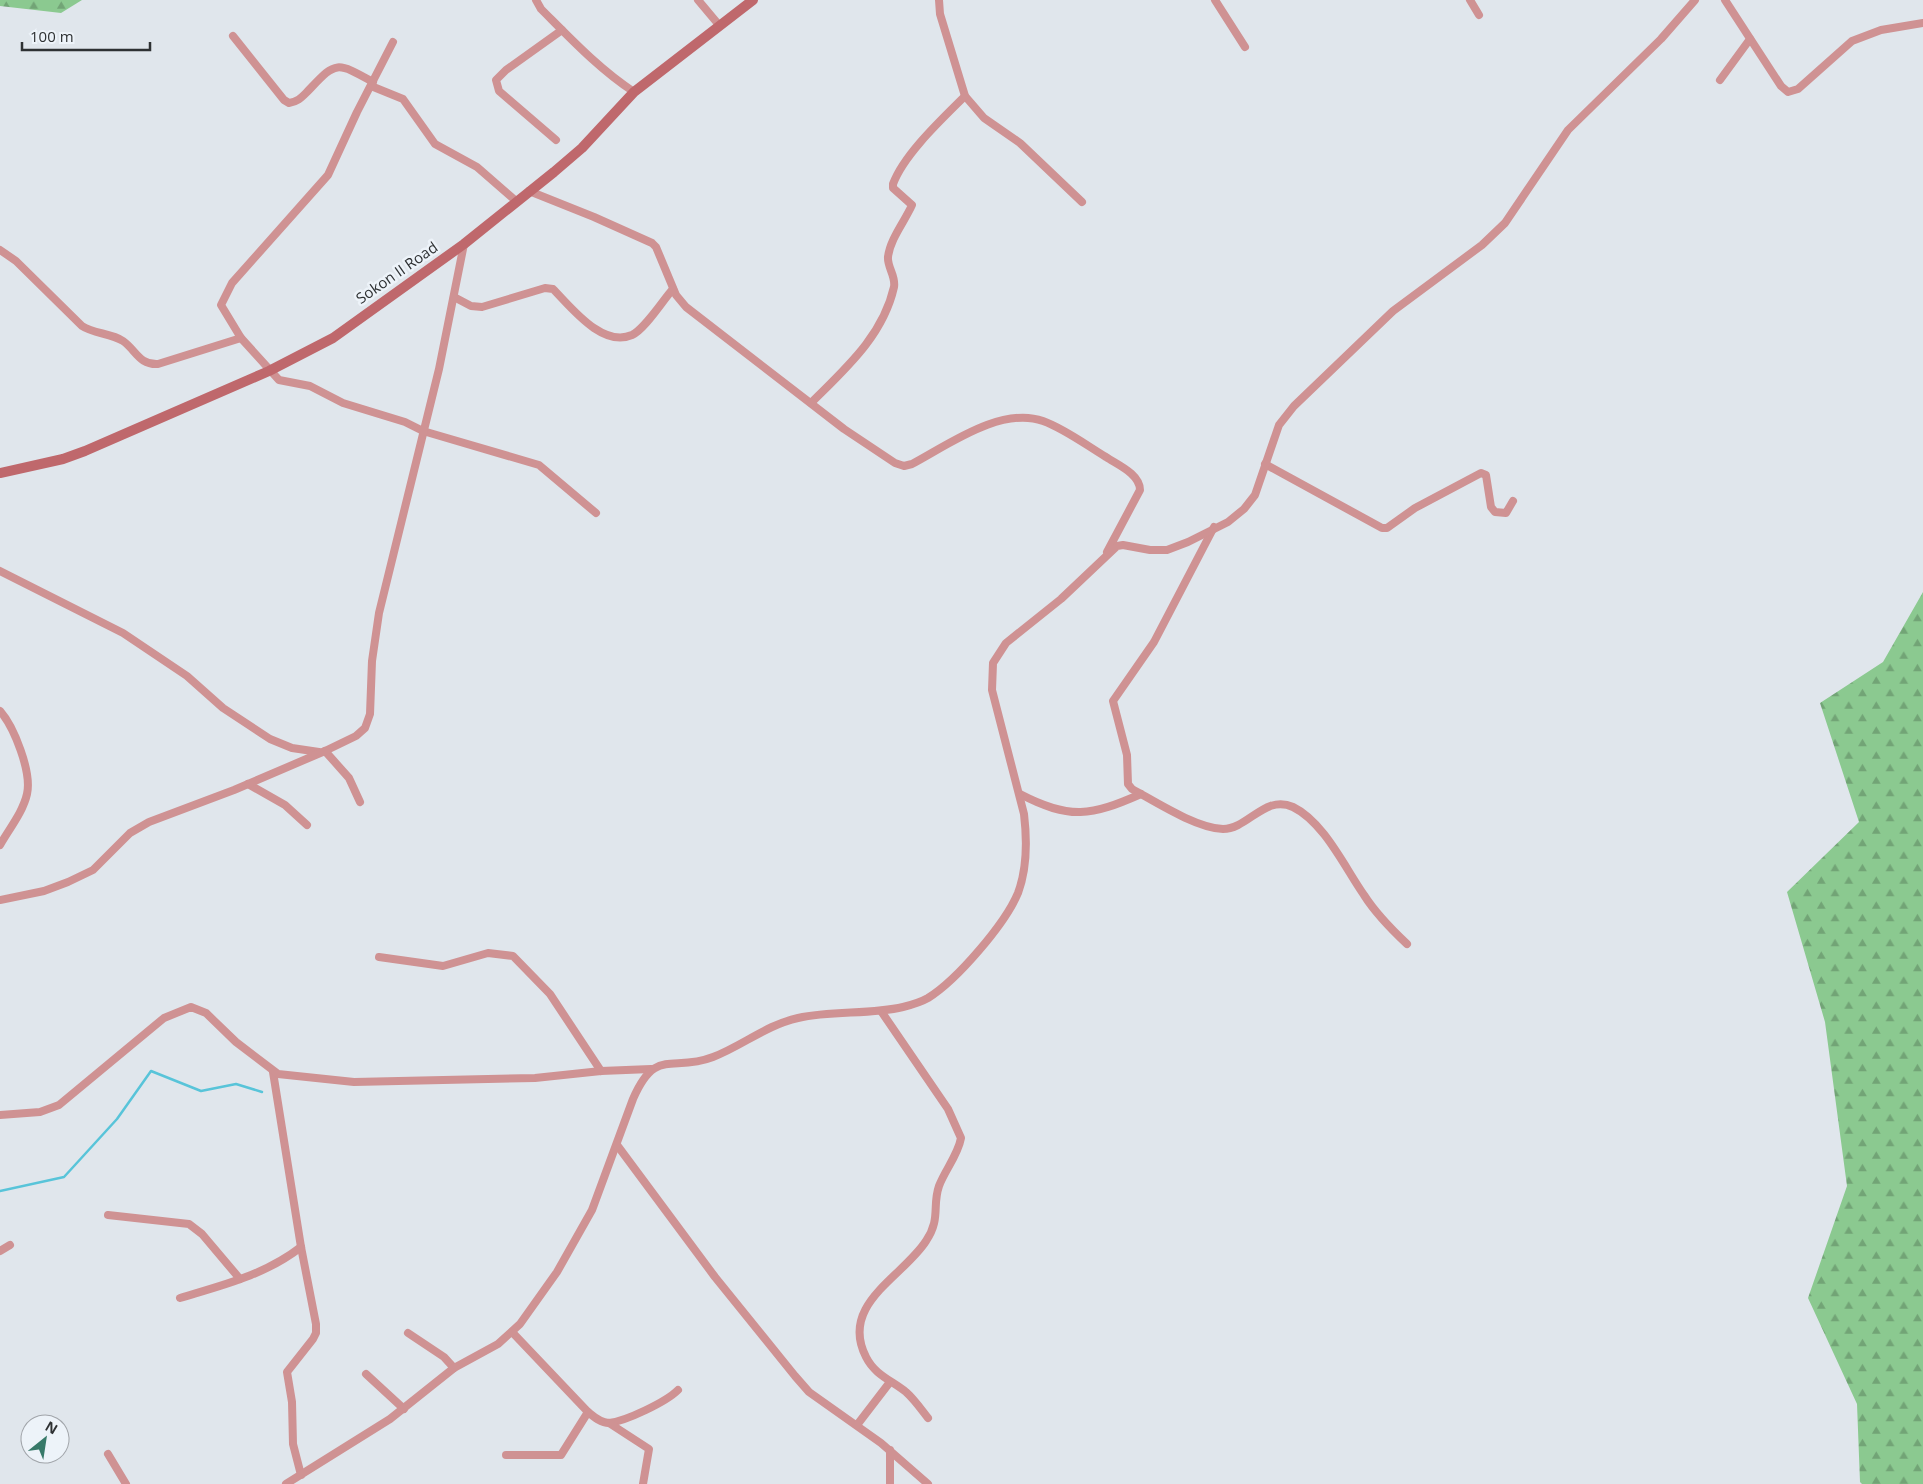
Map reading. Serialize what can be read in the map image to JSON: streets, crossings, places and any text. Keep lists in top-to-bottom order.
{
  "streets": {
    "street": ["Sokon II Road"]
  },
  "scale_bar": "100 m",
  "north": "top right"
}
